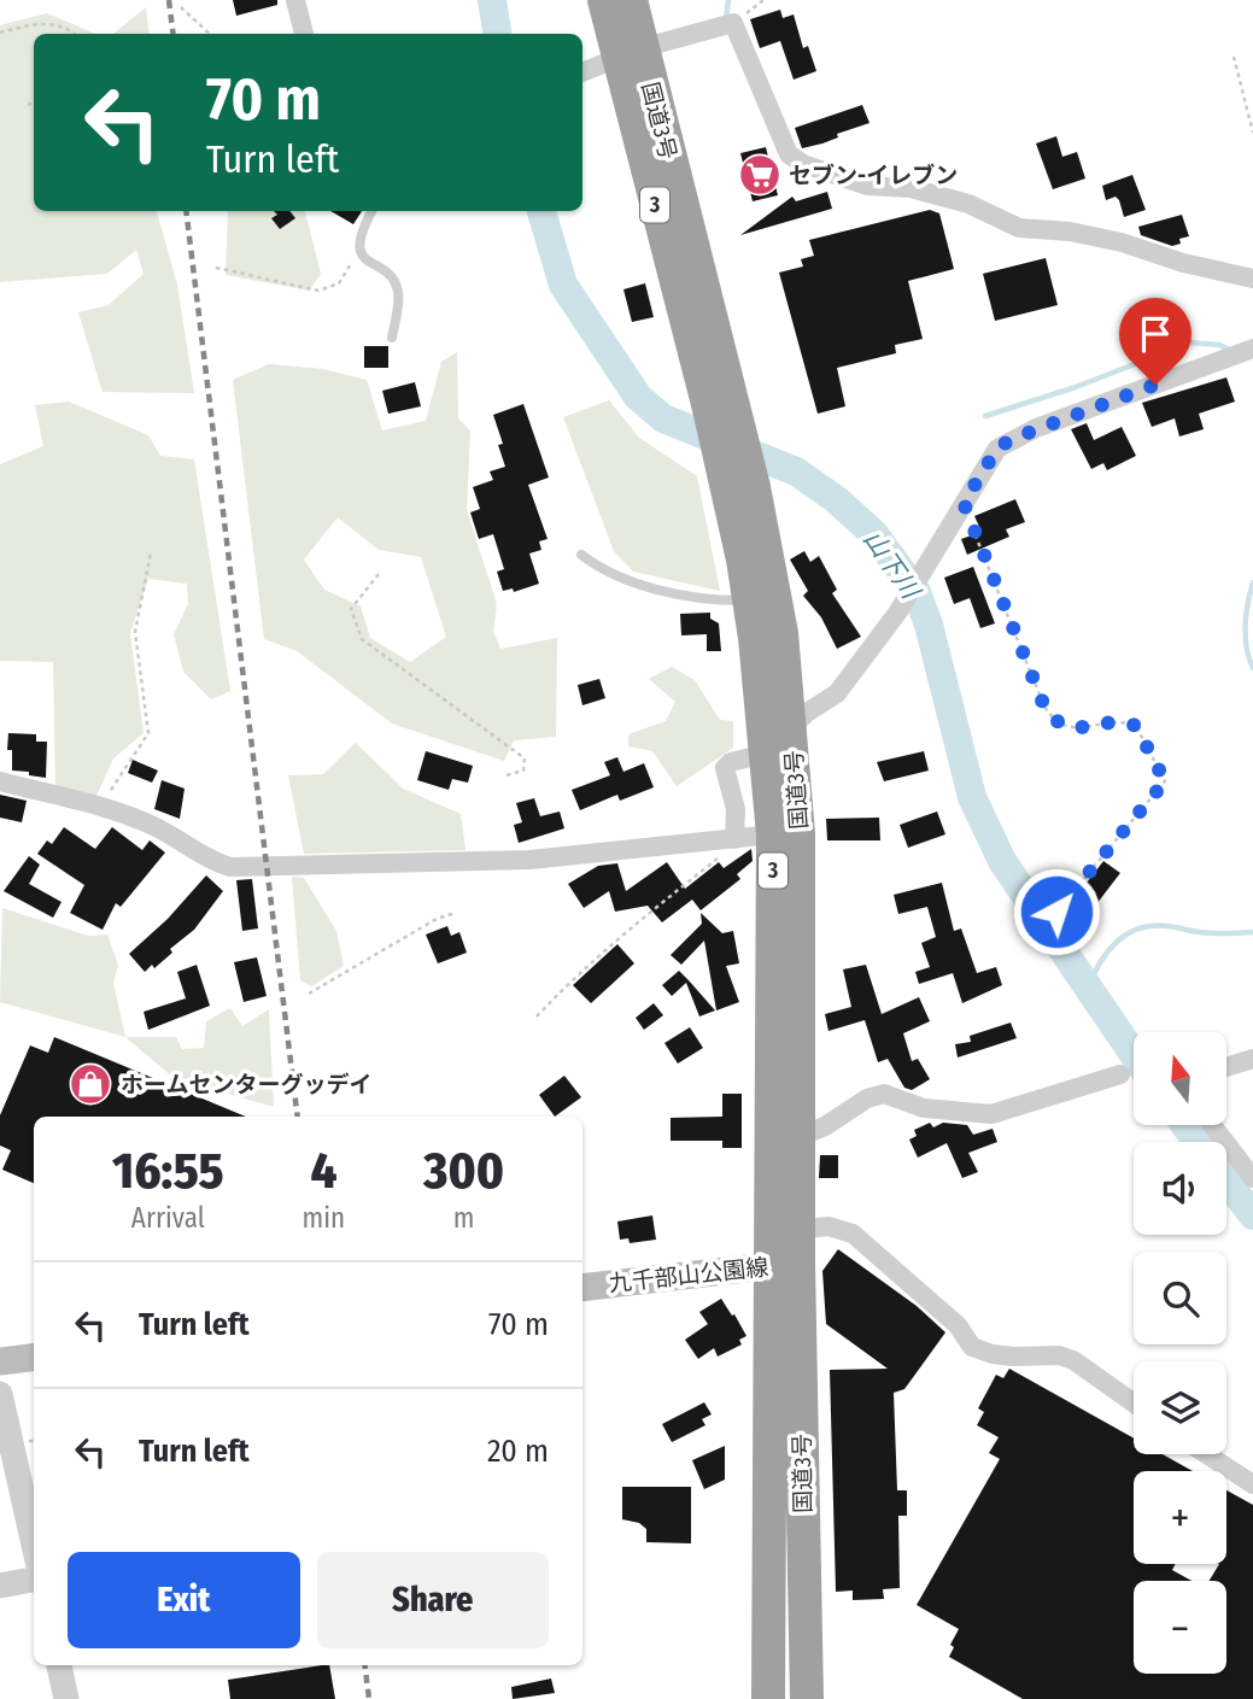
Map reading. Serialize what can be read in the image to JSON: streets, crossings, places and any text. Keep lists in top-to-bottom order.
{
  "streets": {
    "highway": ["国道3号", "3"],
    "main road": ["九千部山公園線"]
  },
  "crossings": [
    ["国道3号", "九千部山公園線"]
  ],
  "water": ["山下川"],
  "places": {
    "supermarket": ["セブン-イレブン"],
    "shop": ["ホームセンターグッデイ"]
  },
  "north": "top",
  "page": {
    "turn": ["70 m", "Turn left"],
    "map_buttons": ["+", "−"],
    "eta": [
      "16:55",
      "Arrival",
      "4",
      "min",
      "300",
      "m"
    ],
    "list": [
      {
        "name": "Turn left",
        "value": "70 m"
      },
      {
        "name": "Turn left",
        "value": "20 m"
      }
    ],
    "buttons": ["Exit", "Share"]
  }
}
